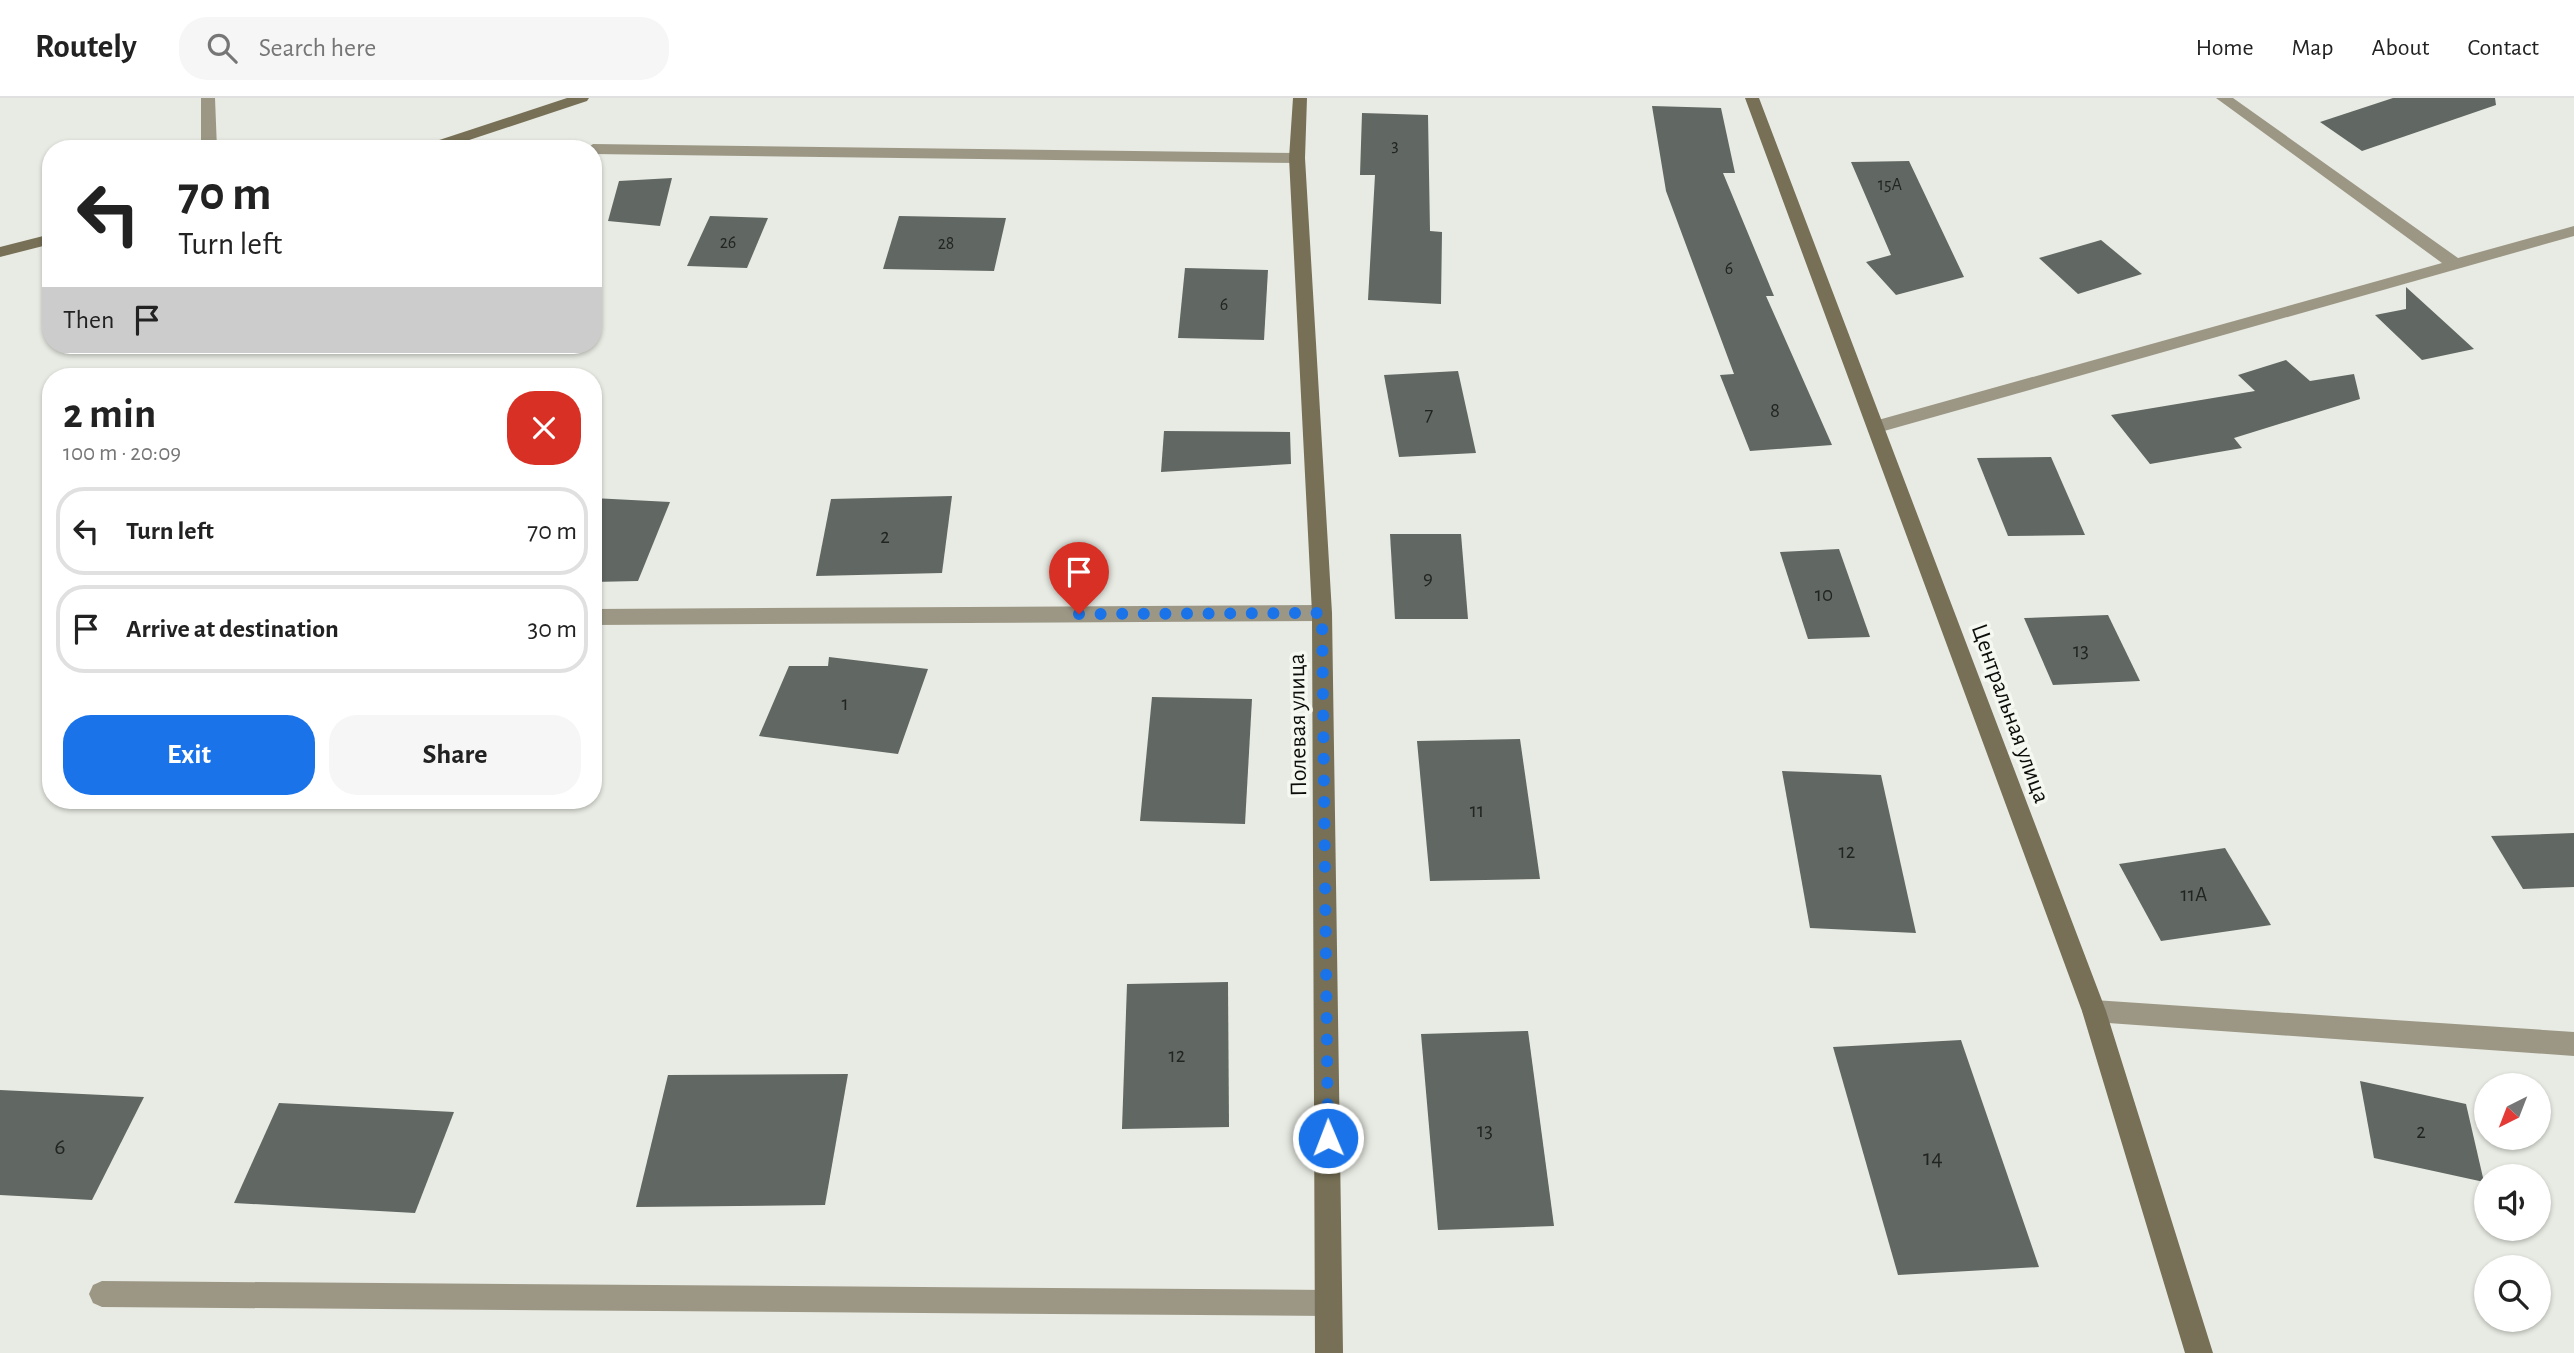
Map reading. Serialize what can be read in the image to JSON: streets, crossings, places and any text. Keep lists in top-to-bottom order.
{
  "streets": {
    "street": ["Центральная улица", "Полевая улица"]
  },
  "house_numbers": [
    "3",
    "15А",
    "26",
    "28",
    "6",
    "6",
    "8",
    "7",
    "2",
    "9",
    "10",
    "13",
    "1",
    "11",
    "12",
    "11А",
    "12",
    "13",
    "2",
    "6",
    "14"
  ],
  "north": "bottom left",
  "page": {
    "header": "Routely",
    "search": "Search here",
    "nav": [
      "Home",
      "Map",
      "About",
      "Contact"
    ],
    "turn": ["70 m", "Turn left"],
    "then": "Then",
    "heading": ["2 min", "100 m · 20:09"],
    "list": [
      {
        "name": "Turn left",
        "value": "70 m"
      },
      {
        "name": "Arrive at destination",
        "value": "30 m"
      }
    ],
    "buttons": ["Exit", "Share"]
  }
}
